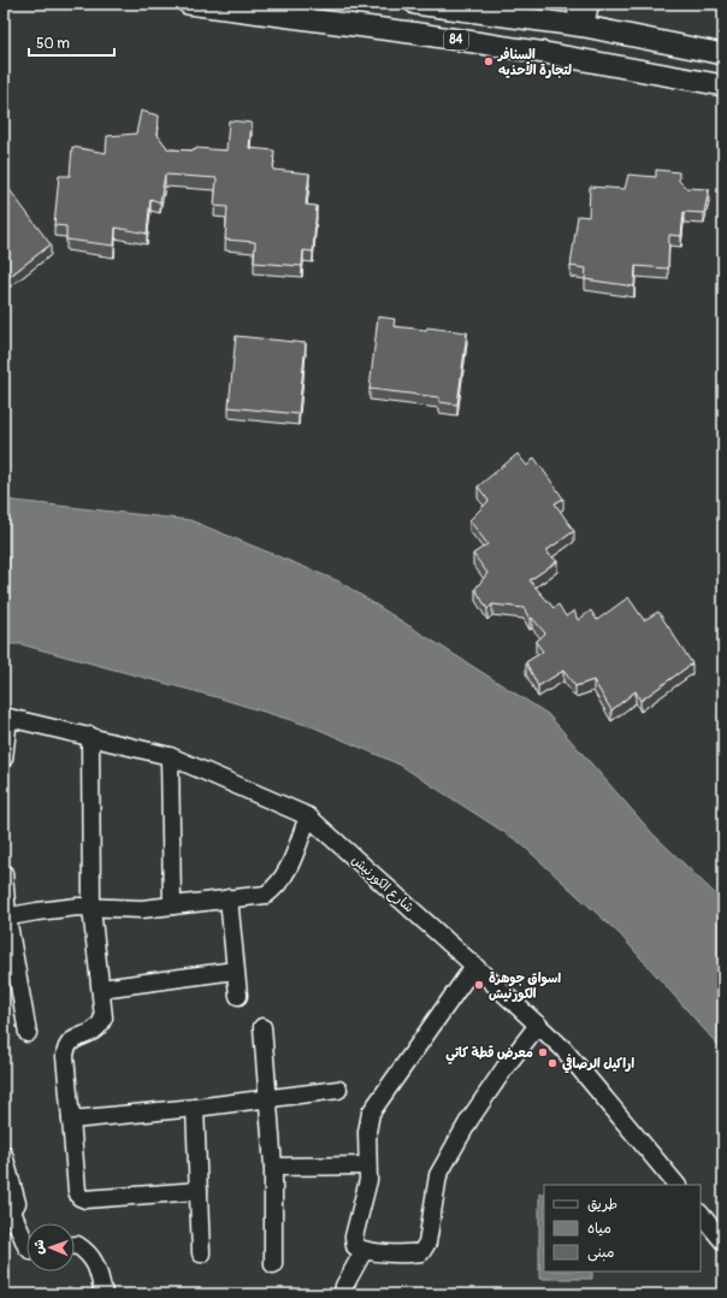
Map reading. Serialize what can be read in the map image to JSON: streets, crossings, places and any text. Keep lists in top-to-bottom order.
{
  "streets": {
    "main road": ["84"],
    "street": ["شارع الكورنيش"]
  },
  "places": [
    "السنافر لتجارة الأحذيه",
    "اسواق جوهرة الكورنيش",
    "معرض قطة كاتي",
    "اراكيل الرصافي"
  ],
  "legend": ["طريق", "مياه", "مبنى"],
  "scale_bar": "50 m",
  "north": "left"
}
